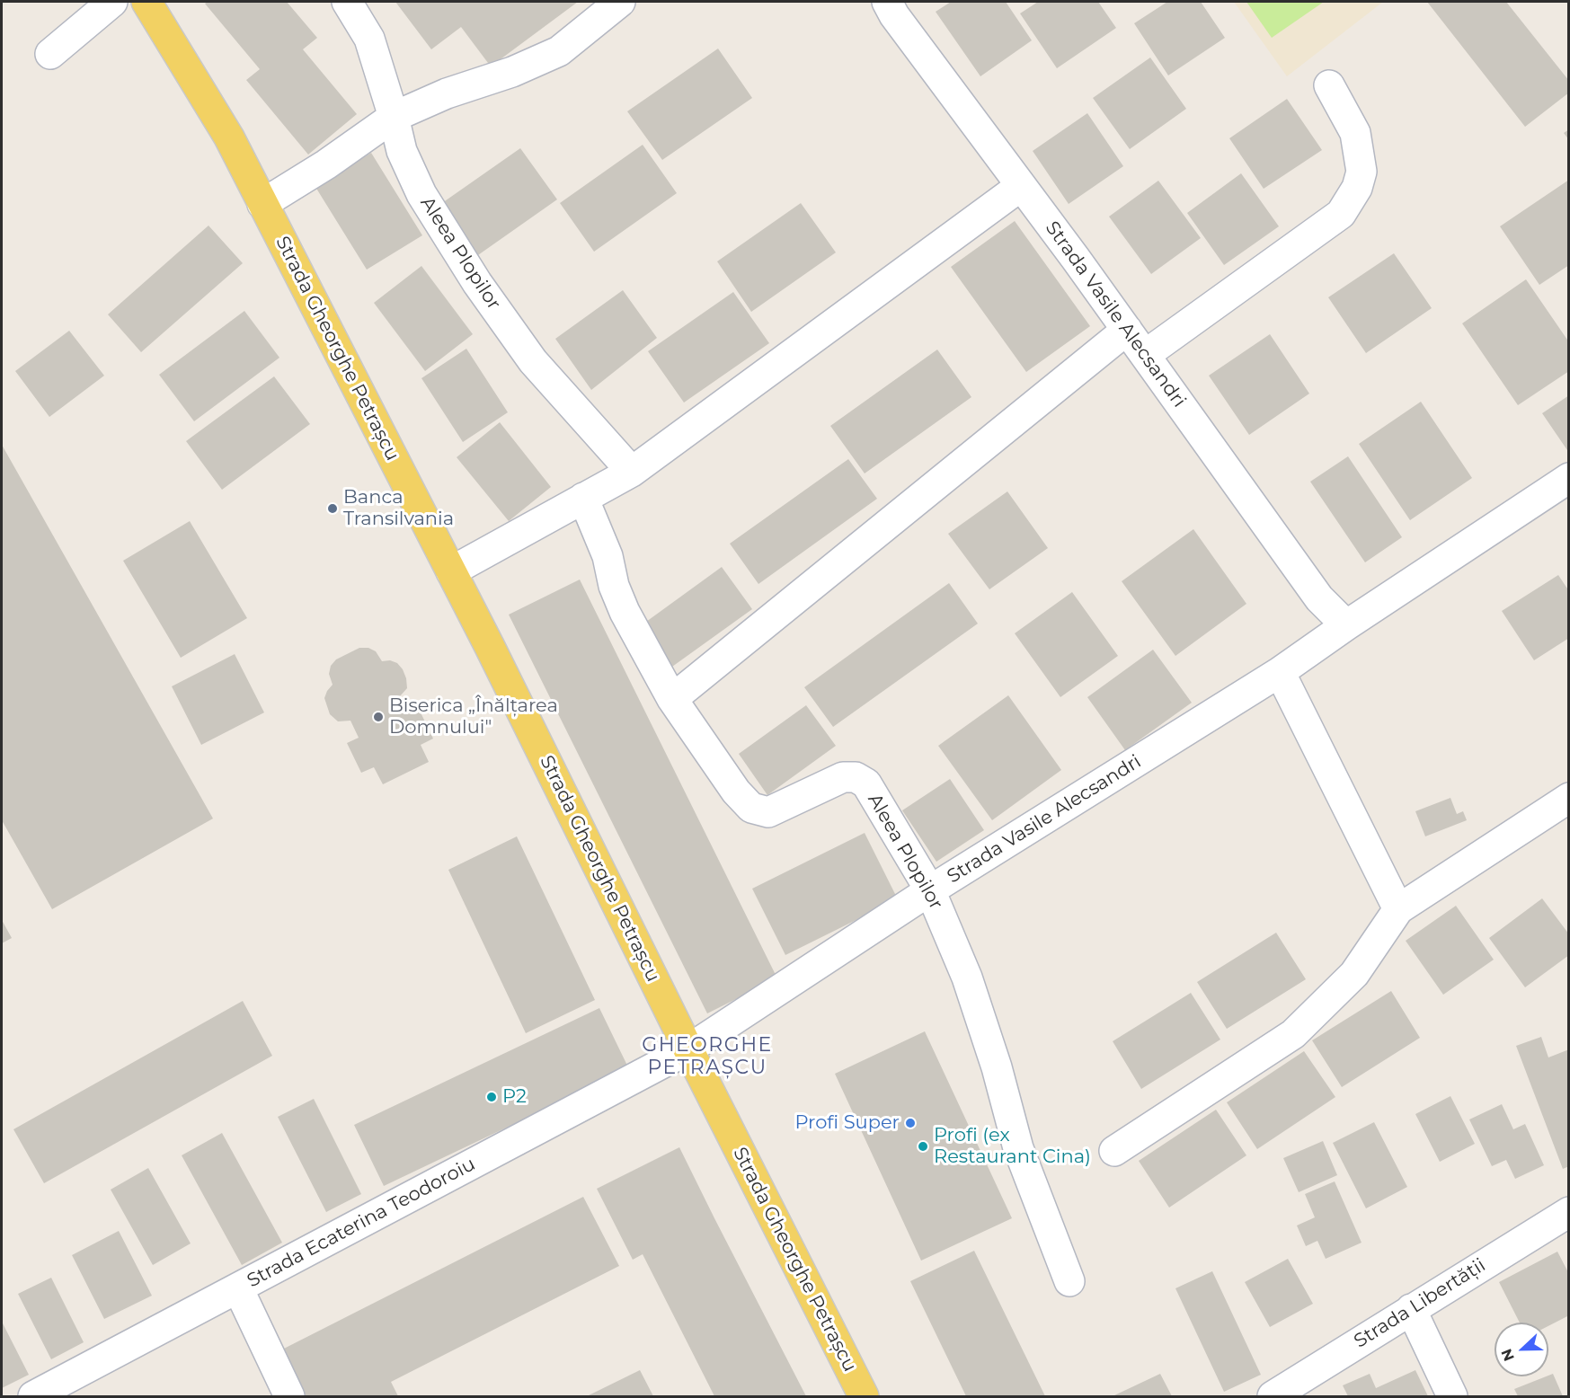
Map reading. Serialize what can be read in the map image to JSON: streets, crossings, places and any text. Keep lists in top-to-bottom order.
{
  "streets": {
    "main road": ["Strada Gheorghe Petrașcu"],
    "street": [
      "Aleea Plopilor",
      "Strada Vasile Alecsandri",
      "Strada Ecaterina Teodoroiu",
      "Strada Libertății"
    ]
  },
  "crossings": [
    ["Aleea Plopilor", "Strada Vasile Alecsandri"],
    ["Strada Vasile Alecsandri", "Strada Gheorghe Petrașcu"],
    ["Strada Vasile Alecsandri", "Strada Ecaterina Teodoroiu"],
    ["Strada Gheorghe Petrașcu", "Strada Ecaterina Teodoroiu"]
  ],
  "districts": ["GHEORGHE PETRAȘCU"],
  "places": [
    "Banca Transilvania",
    "Biserica „Înălțarea Domnului\"",
    "P2",
    "Profi Super",
    "Profi (ex Restaurant Cina)"
  ],
  "north": "left"
}
